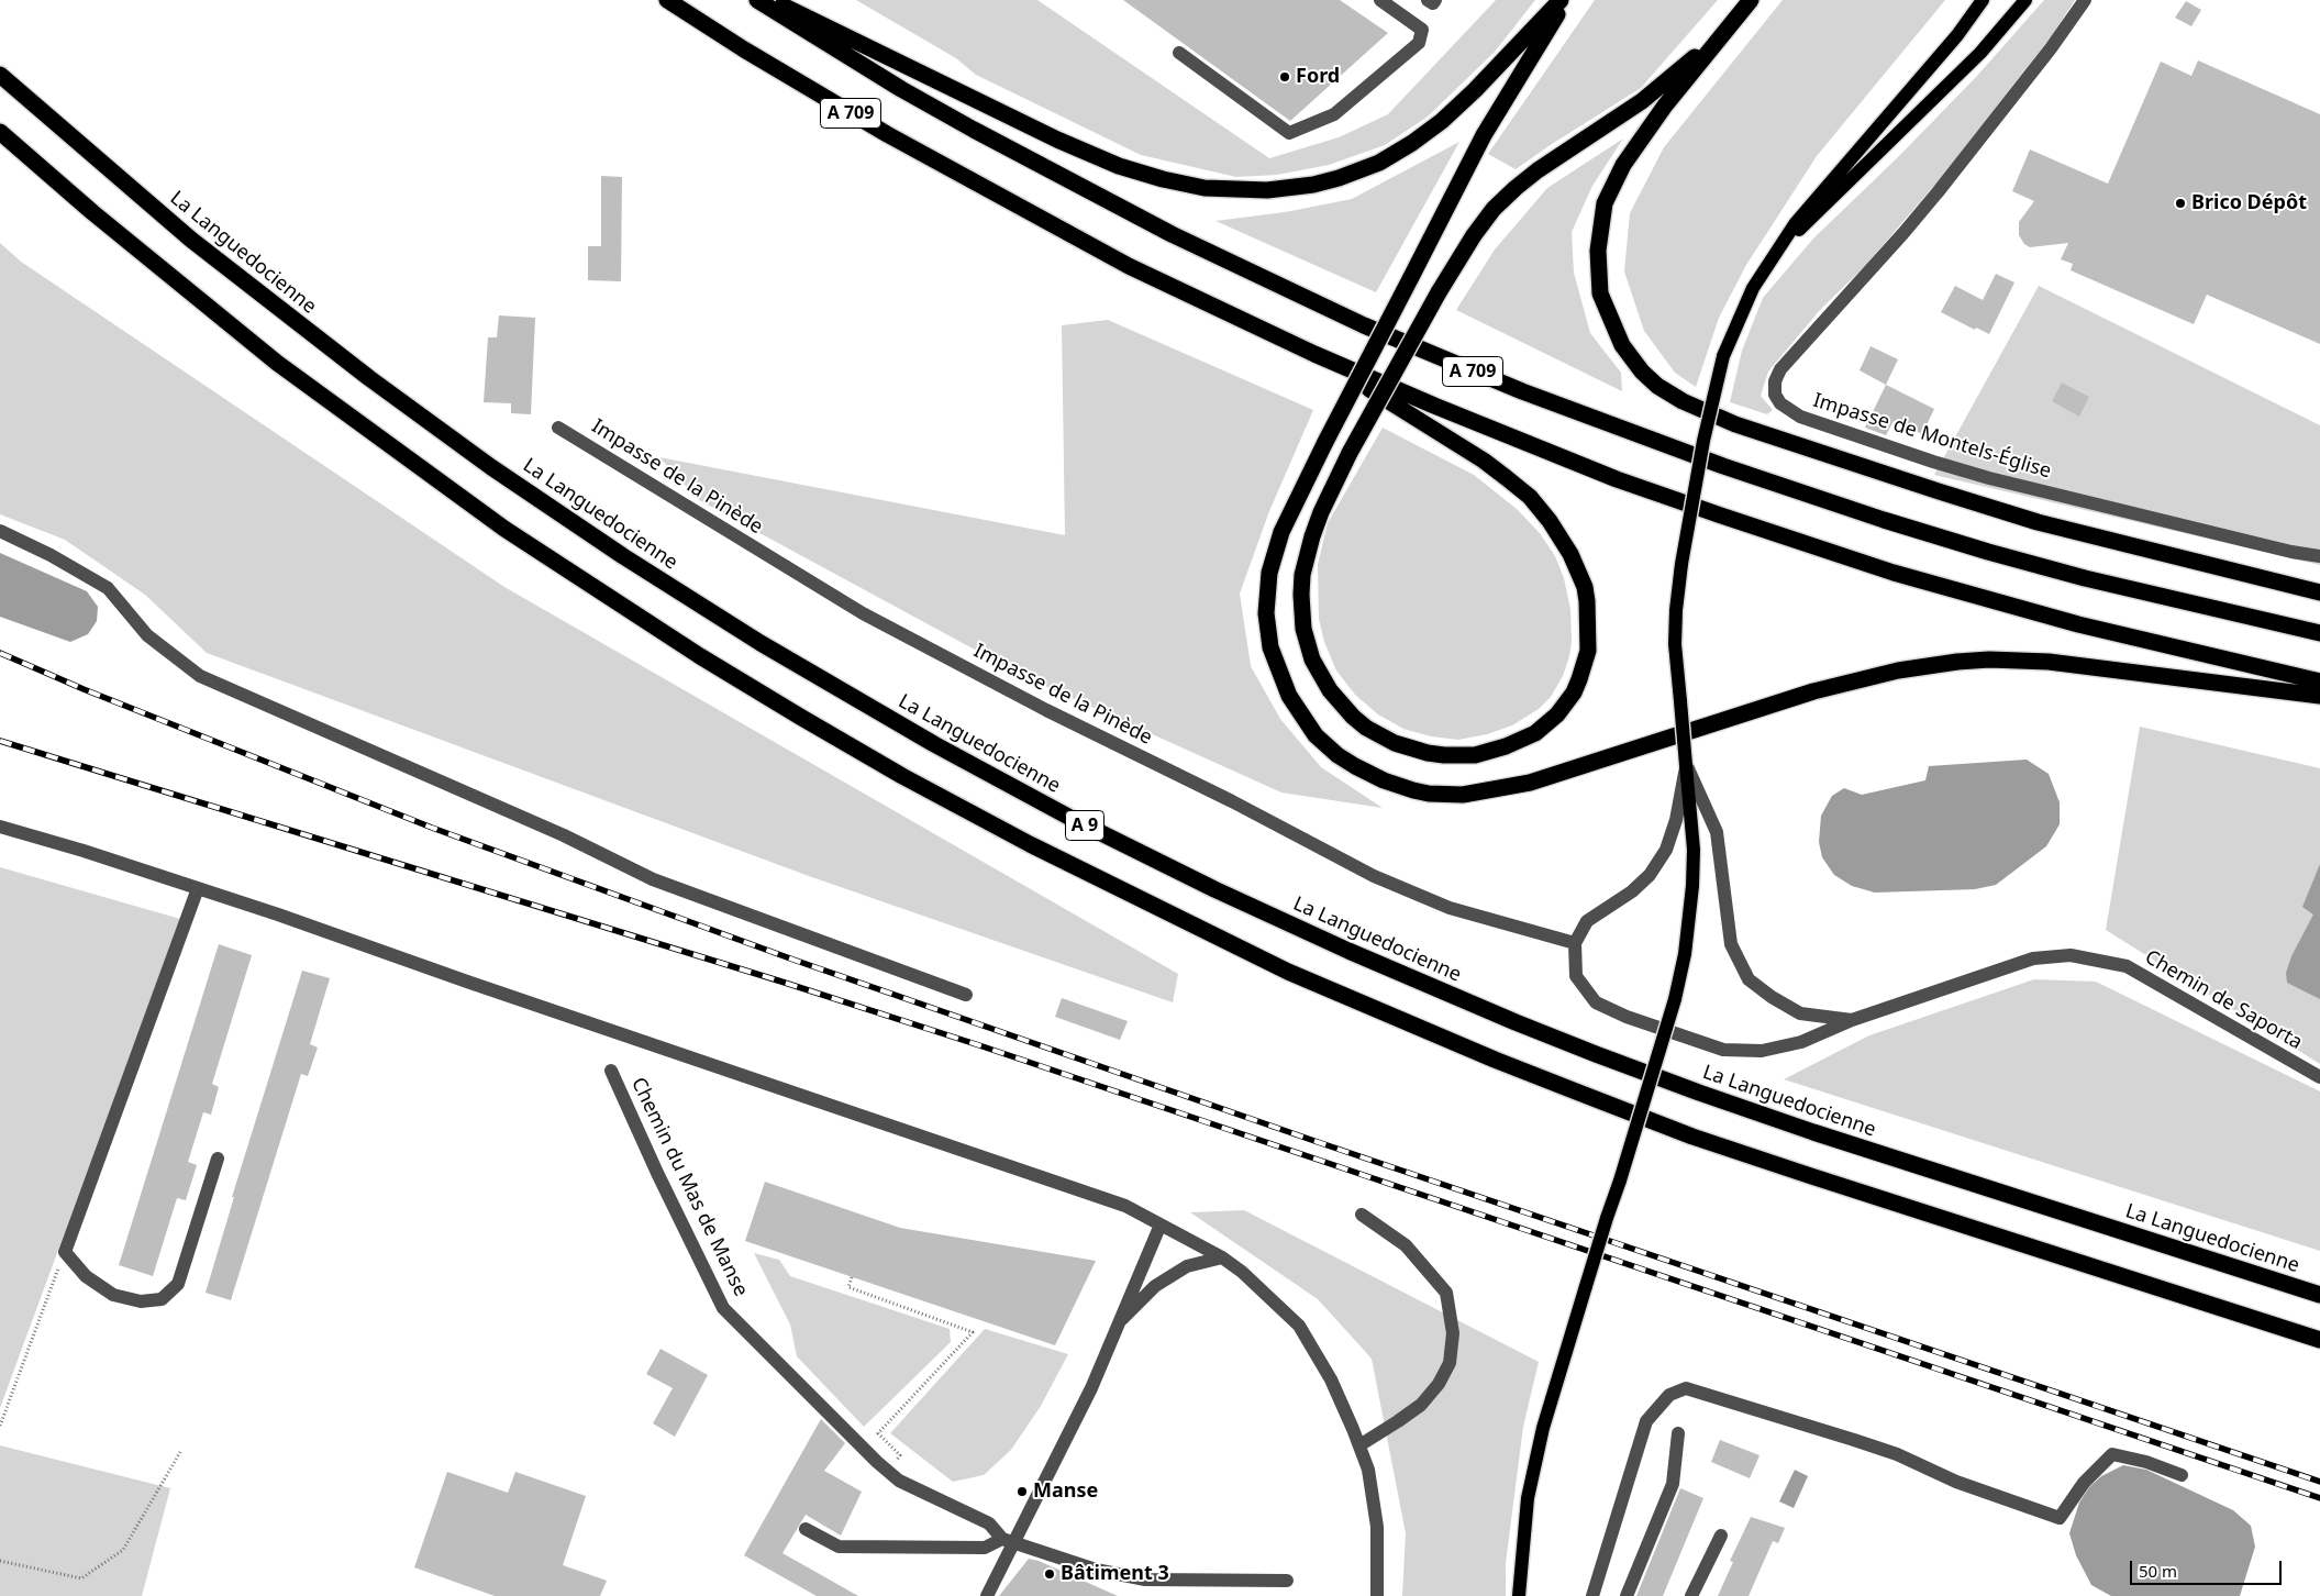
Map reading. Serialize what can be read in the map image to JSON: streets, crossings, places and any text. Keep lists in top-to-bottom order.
{
  "streets": {
    "highway": ["A 709", "La Languedocienne", "A 9"],
    "street": [
      "Impasse de Montels-Église",
      "Impasse de la Pinède",
      "Chemin de Saporta",
      "Chemin du Mas de Manse"
    ]
  },
  "crossings": [
    ["Impasse de la Pinède", "Chemin de Saporta"]
  ],
  "places": [
    "Ford",
    "Brico Dépôt",
    "Manse",
    "Bâtiment 3"
  ],
  "scale_bar": "50 m"
}
